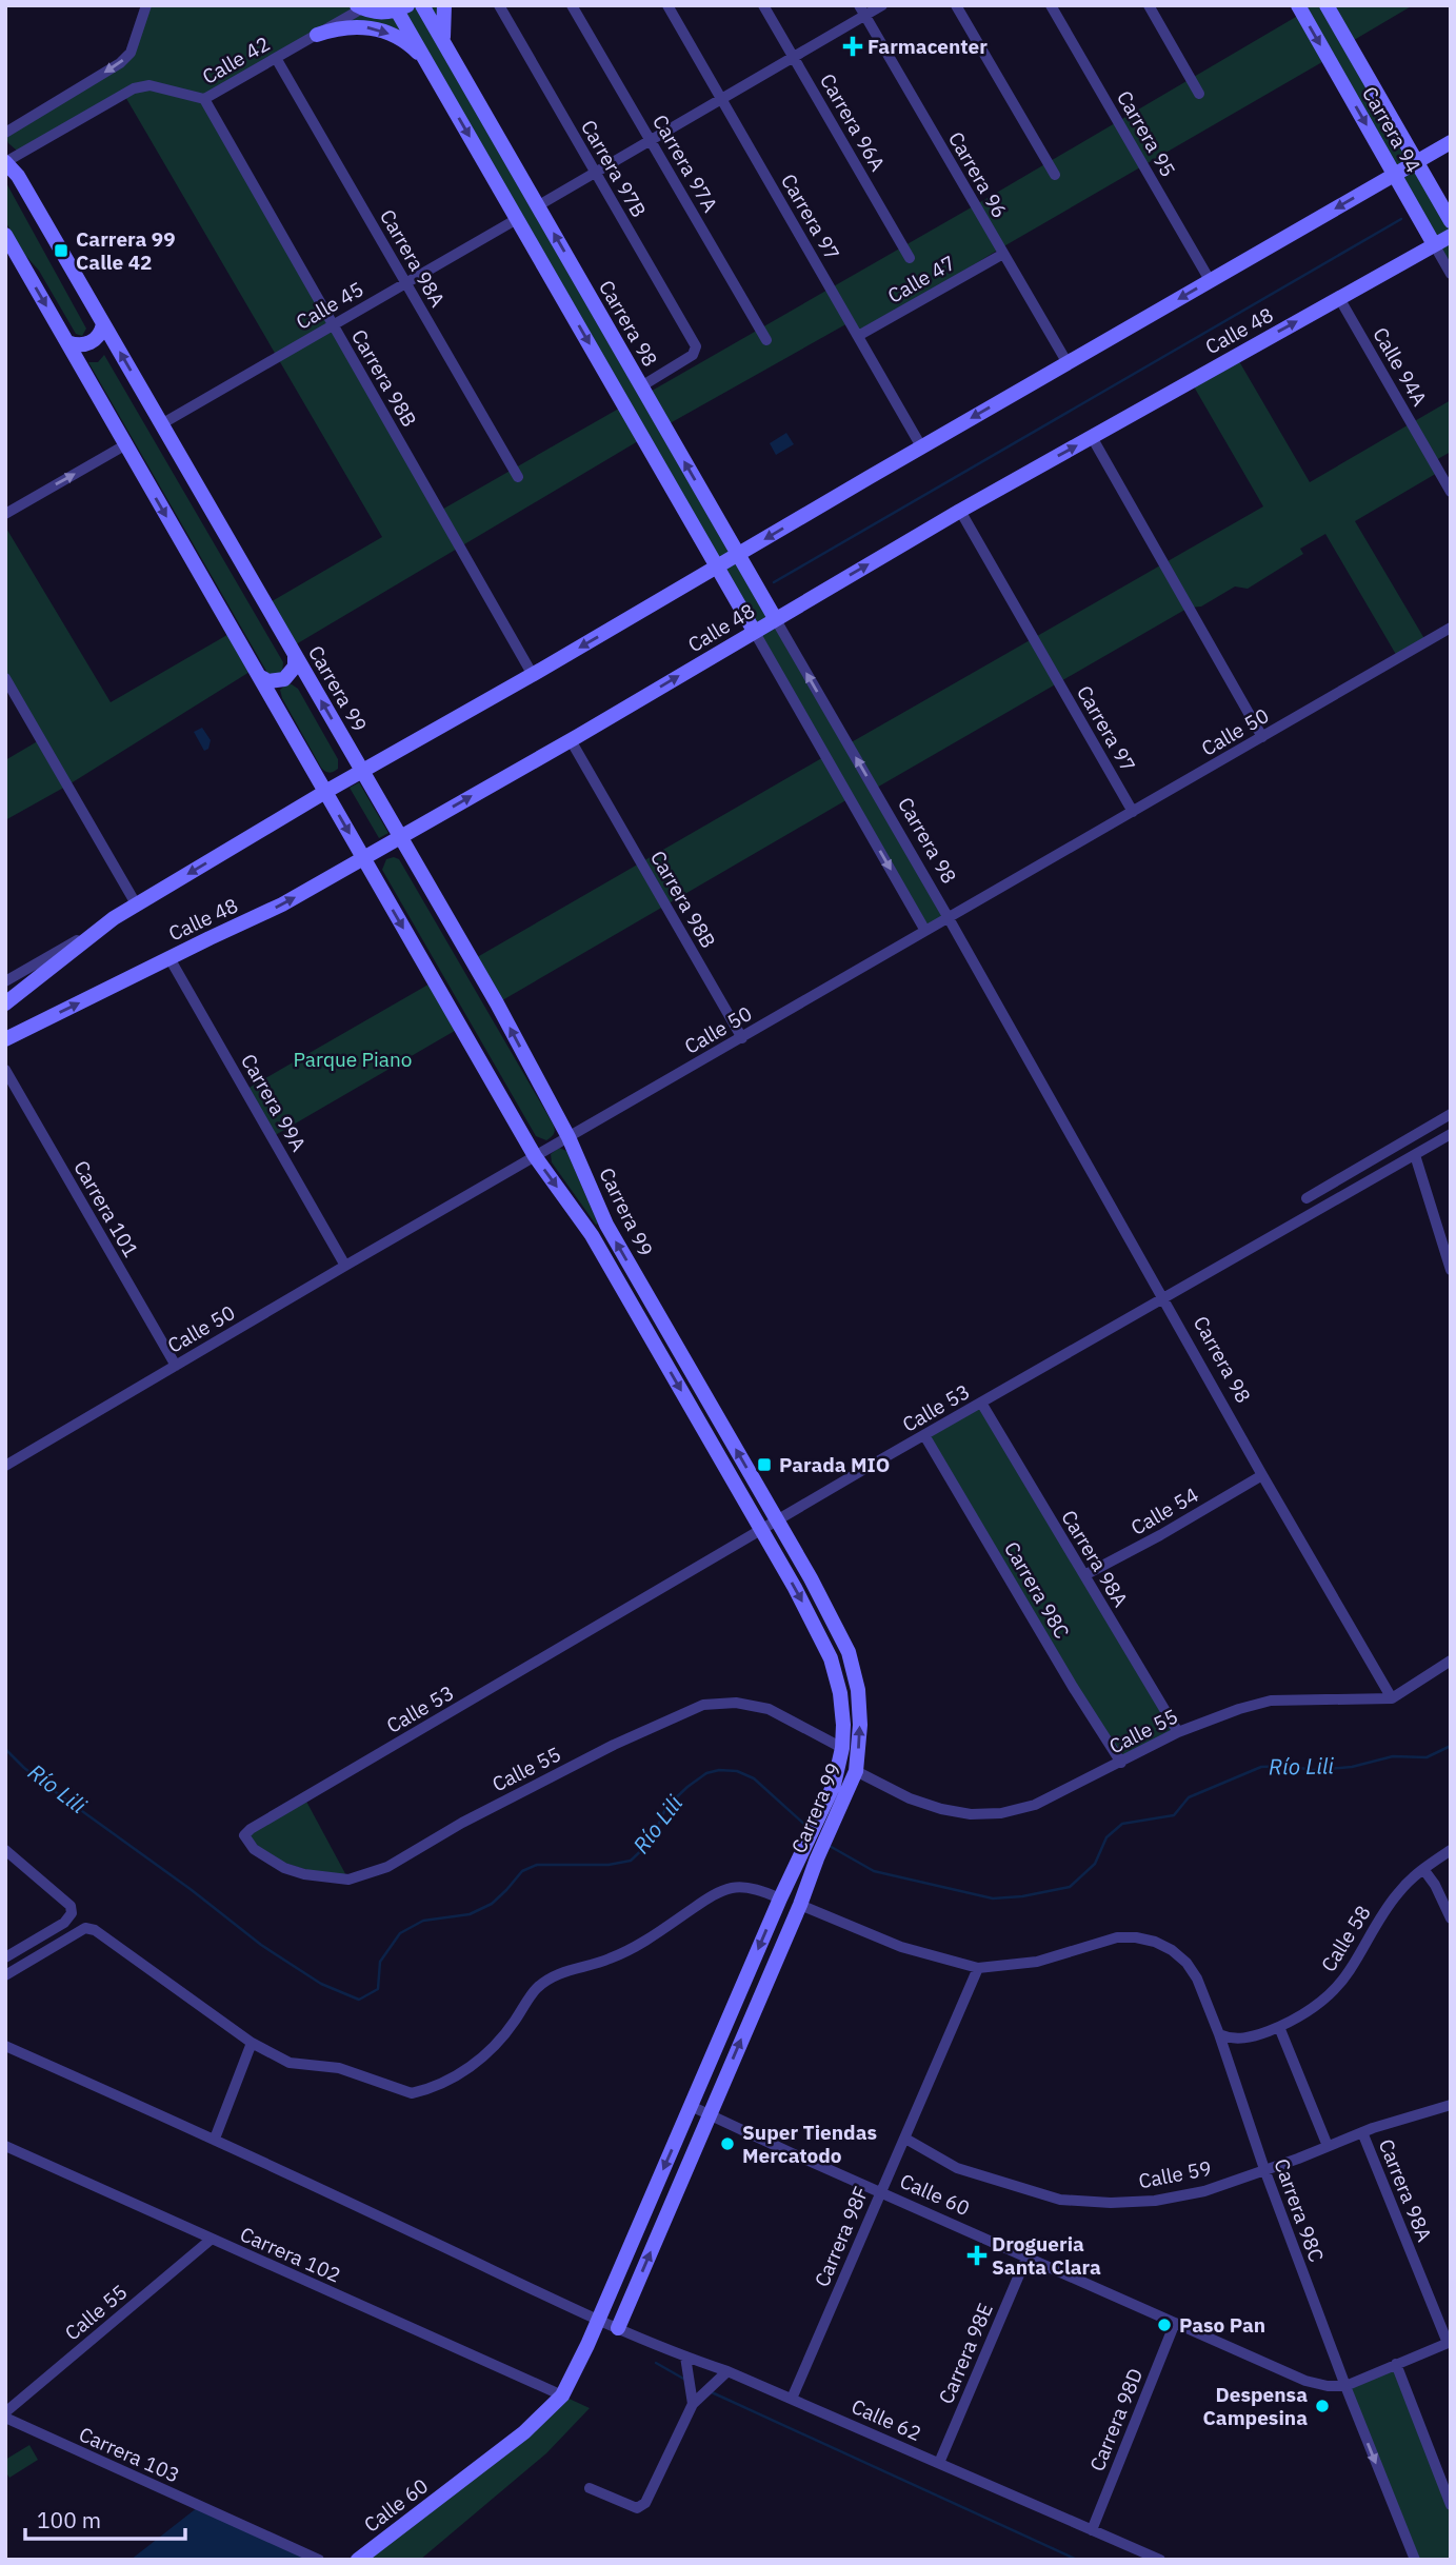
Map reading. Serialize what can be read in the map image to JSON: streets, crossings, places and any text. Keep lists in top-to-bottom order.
{
  "streets": {
    "street": [
      "Calle 42",
      "Carrera 96A",
      "Carrera 94",
      "Carrera 95",
      "Carrera 97A",
      "Carrera 97B",
      "Carrera 96",
      "Carrera 97",
      "Carrera 98A",
      "Calle 47",
      "Calle 45",
      "Carrera 98",
      "Calle 48",
      "Calle 94A",
      "Carrera 98B",
      "Carrera 99",
      "Calle 50",
      "Carrera 99A",
      "Carrera 101",
      "Calle 53",
      "Calle 54",
      "Carrera 98C",
      "Calle 55",
      "Calle 58",
      "Calle 59",
      "Calle 60",
      "Carrera 98F",
      "Carrera 102",
      "Carrera 98E",
      "Calle 62",
      "Carrera 98D",
      "Carrera 103"
    ]
  },
  "crossings": [
    ["Calle 42", "Carrera 98A"],
    ["Calle 42", "Carrera 98B"],
    ["Calle 42", "Carrera 99"],
    ["Carrera 94", "Calle 48"],
    ["Carrera 95", "Calle 48"],
    ["Carrera 97B", "Carrera 98"],
    ["Carrera 96", "Calle 47"],
    ["Carrera 96", "Calle 48"],
    ["Carrera 97", "Calle 47"],
    ["Carrera 97", "Calle 48"],
    ["Carrera 97", "Calle 50"],
    ["Carrera 98A", "Calle 45"],
    ["Carrera 98A", "Calle 53"],
    ["Carrera 98A", "Calle 54"],
    ["Carrera 98A", "Calle 55"],
    ["Carrera 98A", "Calle 59"],
    ["Calle 45", "Carrera 98B"],
    ["Calle 45", "Carrera 99"],
    ["Carrera 98", "Calle 48"],
    ["Carrera 98", "Calle 50"],
    ["Carrera 98", "Calle 53"],
    ["Carrera 98", "Calle 54"],
    ["Carrera 98", "Calle 55"],
    ["Calle 48", "Calle 94A"],
    ["Calle 48", "Carrera 98B"],
    ["Calle 48", "Carrera 99"],
    ["Calle 48", "Carrera 99A"],
    ["Carrera 98B", "Calle 50"],
    ["Carrera 99", "Calle 50"],
    ["Carrera 99", "Calle 53"],
    ["Carrera 99", "Calle 55"],
    ["Carrera 99", "Calle 60"],
    ["Carrera 99", "Calle 62"],
    ["Calle 50", "Carrera 99A"],
    ["Calle 50", "Carrera 101"],
    ["Calle 53", "Carrera 98C"],
    ["Calle 53", "Calle 55"],
    ["Carrera 98C", "Calle 55"],
    ["Carrera 98C", "Calle 58"],
    ["Carrera 98C", "Calle 59"],
    ["Carrera 98C", "Calle 60"],
    ["Carrera 98C", "Carrera 98F"],
    ["Calle 55", "Carrera 102"],
    ["Calle 55", "Carrera 103"],
    ["Calle 59", "Carrera 98F"],
    ["Calle 60", "Carrera 98F"],
    ["Calle 60", "Carrera 102"],
    ["Calle 60", "Carrera 98E"],
    ["Calle 60", "Calle 62"],
    ["Calle 60", "Carrera 98D"],
    ["Carrera 98F", "Calle 62"],
    ["Carrera 98E", "Calle 62"],
    ["Calle 62", "Carrera 98D"]
  ],
  "water": ["Río Lili"],
  "parks": ["Parque Piano"],
  "places": {
    "health": ["Farmacenter", "Drogueria Santa Clara"],
    "transit": ["Carrera 99 Calle 42", "Parada MIO"],
    "other": ["Super Tiendas Mercatodo", "Paso Pan", "Despensa Campesina"]
  },
  "scale_bar": "100 m"
}
